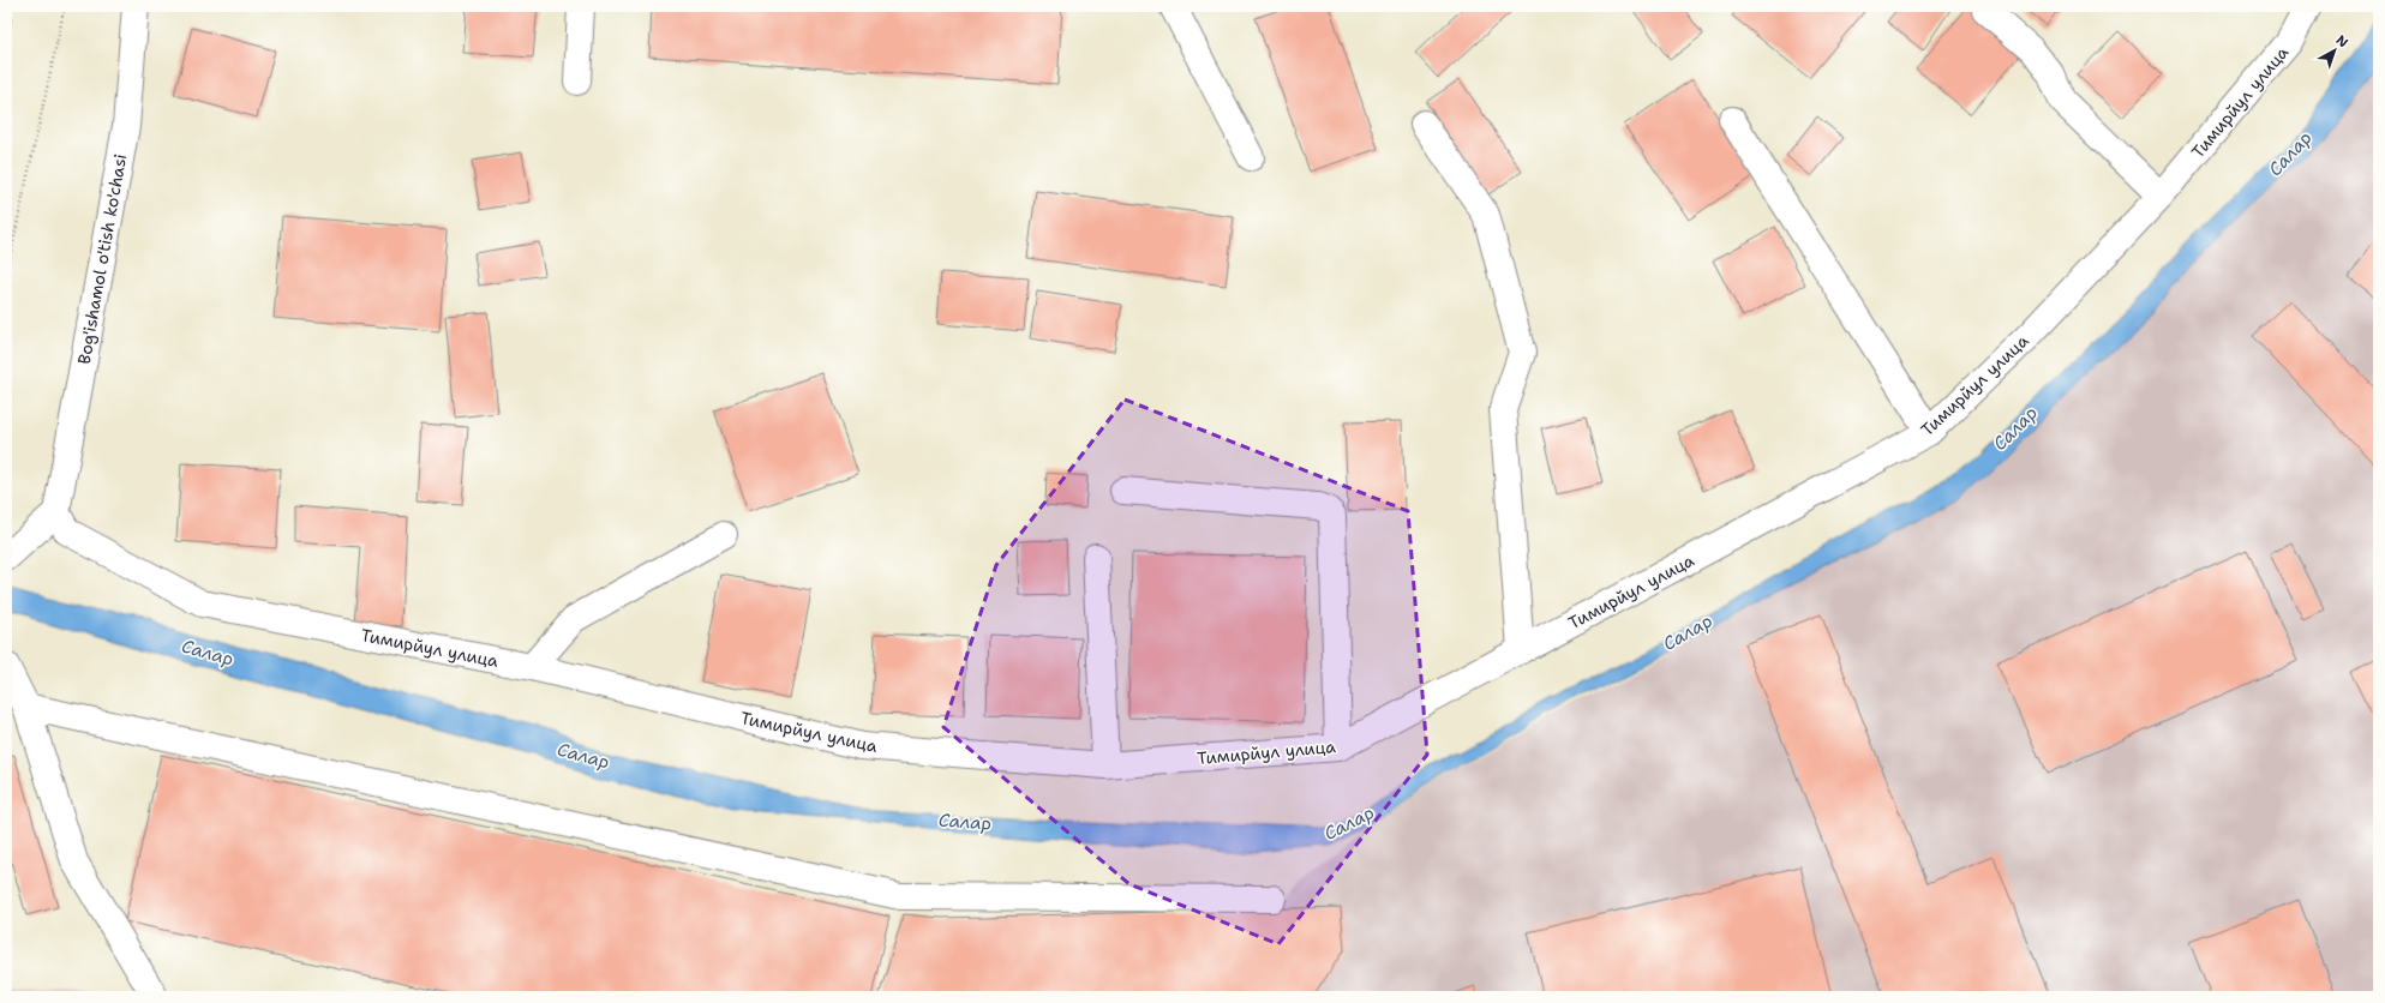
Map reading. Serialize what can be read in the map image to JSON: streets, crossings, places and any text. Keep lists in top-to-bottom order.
{
  "streets": {
    "street": ["Тимирйул улица", "Bog'ishamol o'tish ko'chasi"]
  },
  "crossings": [
    ["Тимирйул улица", "Bog'ishamol o'tish ko'chasi"]
  ],
  "water": ["Салар"],
  "north": "top right"
}
